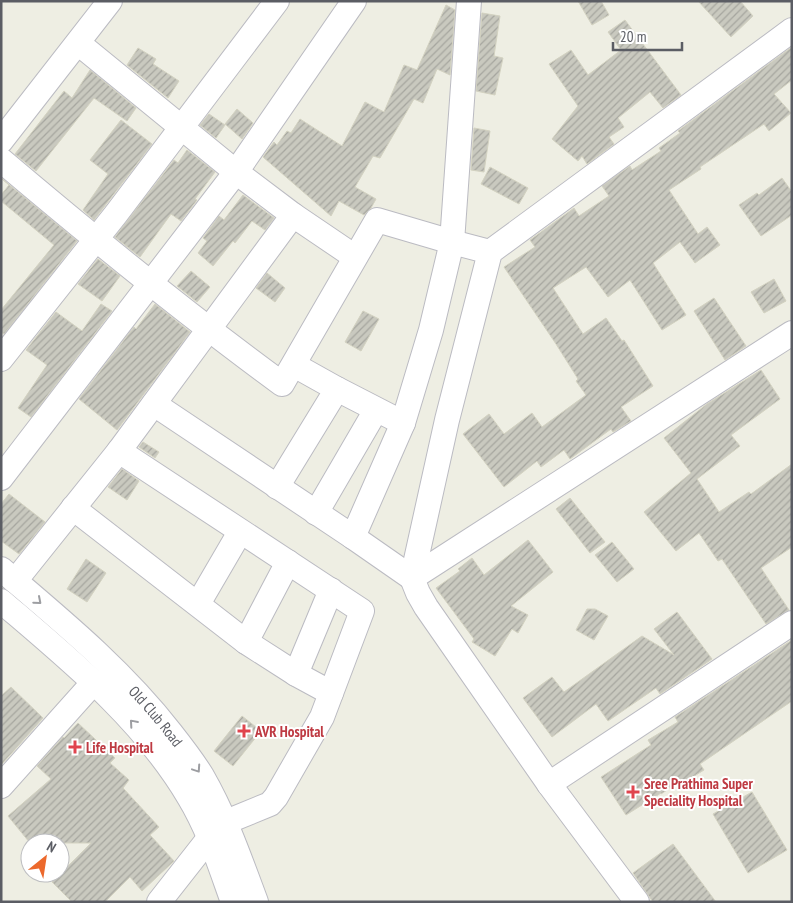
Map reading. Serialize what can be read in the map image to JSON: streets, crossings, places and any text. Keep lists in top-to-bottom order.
{
  "streets": {
    "street": ["Old Club Road"]
  },
  "places": {
    "health": ["AVR Hospital", "Life Hospital", "Sree Prathima Super Speciality Hospital"]
  },
  "scale_bar": "20 m",
  "north": "top right"
}
